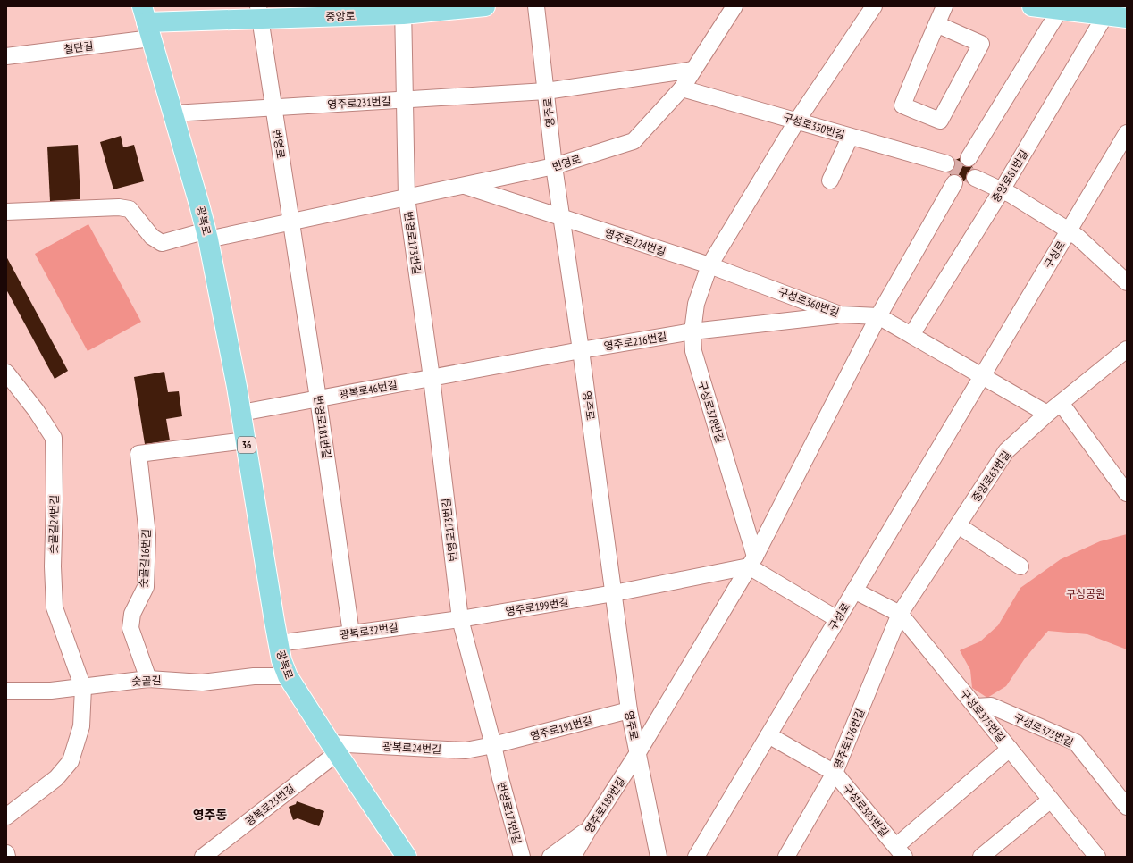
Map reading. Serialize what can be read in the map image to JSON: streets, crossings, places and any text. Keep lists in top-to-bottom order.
{
  "streets": {
    "main road": ["중앙로", "광복로", "36"],
    "street": [
      "철탄길",
      "영주로231번길",
      "영주로",
      "구성로350번길",
      "번영로",
      "중앙로81번길",
      "영주로224번길",
      "번영로173번길",
      "구성로",
      "구성로360번길",
      "영주로216번길",
      "광복로46번길",
      "구성로378번길",
      "번영로181번길",
      "중앙로63번길",
      "숫골길24번길",
      "숫골길16번길",
      "영주로199번길",
      "광복로32번길",
      "숫골길",
      "구성로375번길",
      "영주로191번길",
      "구성로373번길",
      "영주로176번길",
      "광복로24번길",
      "광복로23번길",
      "영주로189번길",
      "구성로385번길"
    ]
  },
  "crossings": [
    ["중앙로", "철탄길"],
    ["중앙로", "광복로"],
    ["철탄길", "광복로"],
    ["영주로231번길", "영주로"],
    ["영주로231번길", "번영로"],
    ["영주로231번길", "광복로"],
    ["영주로", "번영로"],
    ["영주로", "영주로224번길"],
    ["영주로", "영주로216번길"],
    ["영주로", "영주로199번길"],
    ["영주로", "영주로191번길"],
    ["영주로", "영주로189번길"],
    ["구성로350번길", "번영로"],
    ["구성로350번길", "구성로378번길"],
    ["번영로", "광복로"],
    ["번영로", "번영로173번길"],
    ["번영로", "번영로181번길"],
    ["중앙로81번길", "구성로360번길"],
    ["광복로", "광복로46번길"],
    ["광복로", "숫골길16번길"],
    ["광복로", "광복로32번길"],
    ["광복로", "숫골길"],
    ["광복로", "광복로24번길"],
    ["광복로", "광복로23번길"],
    ["영주로224번길", "구성로360번길"],
    ["영주로224번길", "구성로378번길"],
    ["번영로173번길", "영주로216번길"],
    ["번영로173번길", "광복로46번길"],
    ["번영로173번길", "영주로199번길"],
    ["번영로173번길", "광복로32번길"],
    ["번영로173번길", "영주로191번길"],
    ["번영로173번길", "광복로24번길"],
    ["구성로", "구성로360번길"],
    ["구성로", "구성로375번길"],
    ["구성로", "구성로385번길"],
    ["구성로360번길", "영주로216번길"],
    ["구성로360번길", "구성로378번길"],
    ["구성로360번길", "영주로189번길"],
    ["영주로216번길", "광복로46번길"],
    ["영주로216번길", "구성로378번길"],
    ["광복로46번길", "번영로181번길"],
    ["구성로378번길", "영주로189번길"],
    ["번영로181번길", "광복로32번길"],
    ["중앙로63번길", "구성로375번길"],
    ["중앙로63번길", "영주로176번길"],
    ["숫골길24번길", "숫골길"],
    ["숫골길16번길", "숫골길"],
    ["영주로199번길", "광복로32번길"],
    ["구성로375번길", "구성로373번길"],
    ["구성로375번길", "영주로176번길"],
    ["영주로191번길", "광복로24번길"],
    ["영주로176번길", "구성로385번길"],
    ["광복로24번길", "광복로23번길"]
  ],
  "districts": ["영주동"],
  "parks": ["구성공원"]
}
